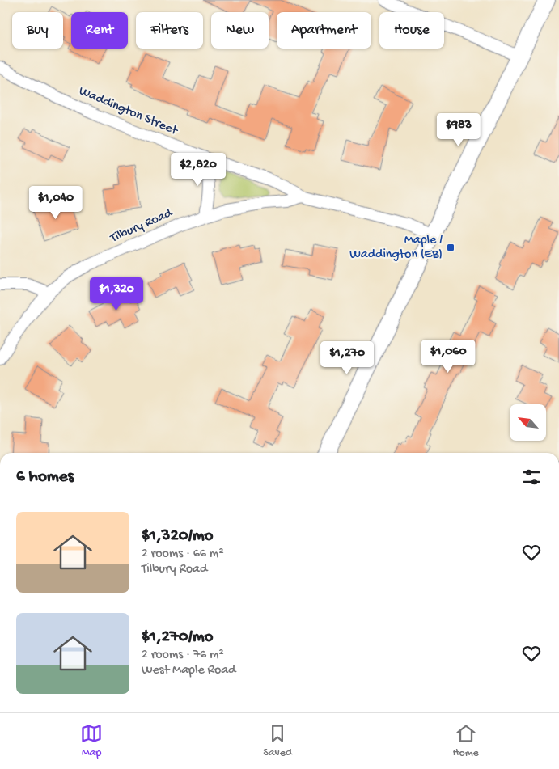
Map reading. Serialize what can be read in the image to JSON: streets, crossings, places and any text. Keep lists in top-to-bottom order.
{
  "streets": {
    "street": ["Waddington Street", "Tilbury Road"]
  },
  "crossings": [
    ["Waddington Street", "Tilbury Road"]
  ],
  "places": {
    "transit": ["Maple / Waddington (EB)"]
  },
  "north": "top left",
  "page": {
    "chip": [
      "Buy",
      "Rent",
      "Filters",
      "New",
      "Apartment",
      "House"
    ],
    "price": [
      "$983",
      "$2,820",
      "$1,040",
      "$1,320",
      "$1,060",
      "$1,270"
    ],
    "heading": "6 homes",
    "list": [
      {
        "name": "$1,320/mo",
        "note": "2 rooms · 66 m² · Tilbury Road"
      },
      {
        "name": "$1,270/mo",
        "note": "2 rooms · 76 m² · West Maple Road"
      }
    ],
    "tabs": ["Map", "Saved", "Home"]
  }
}
